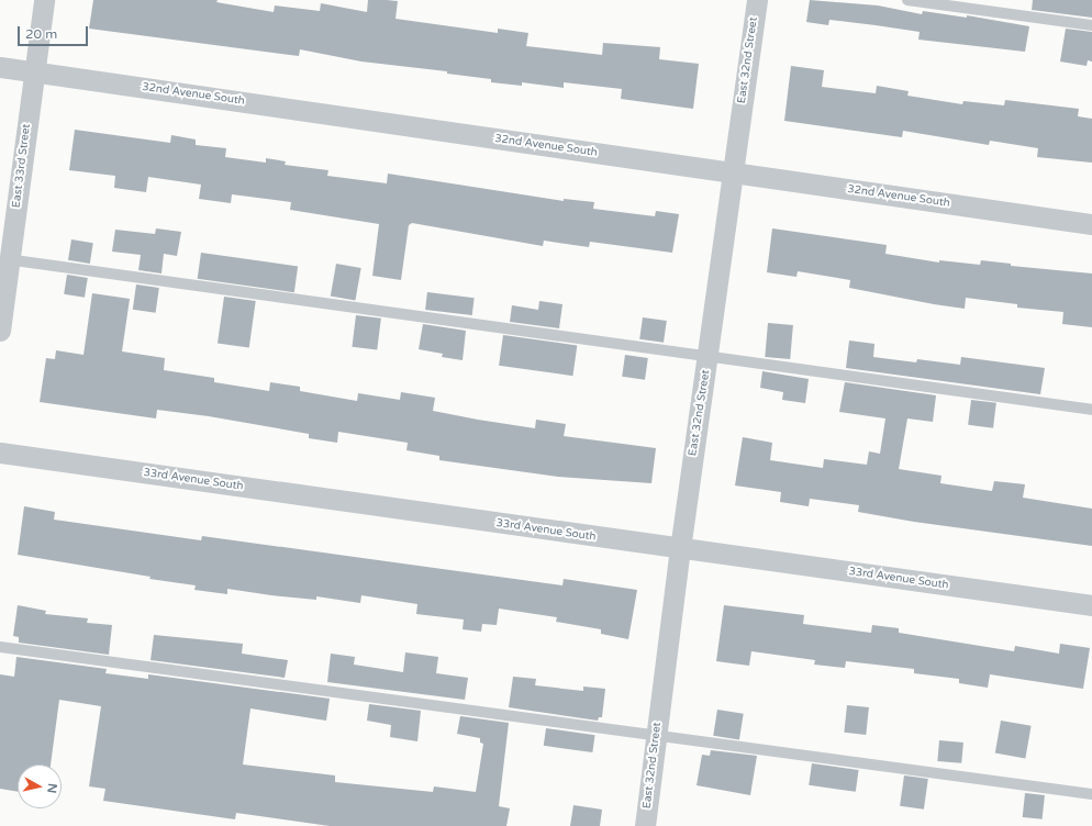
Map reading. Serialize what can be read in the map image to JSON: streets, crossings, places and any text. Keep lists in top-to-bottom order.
{
  "streets": {
    "street": [
      "East 32nd Street",
      "32nd Avenue South",
      "East 33rd Street",
      "33rd Avenue South"
    ]
  },
  "crossings": [
    ["East 32nd Street", "32nd Avenue South"],
    ["East 32nd Street", "33rd Avenue South"],
    ["32nd Avenue South", "East 33rd Street"]
  ],
  "scale_bar": "20 m",
  "north": "right"
}
